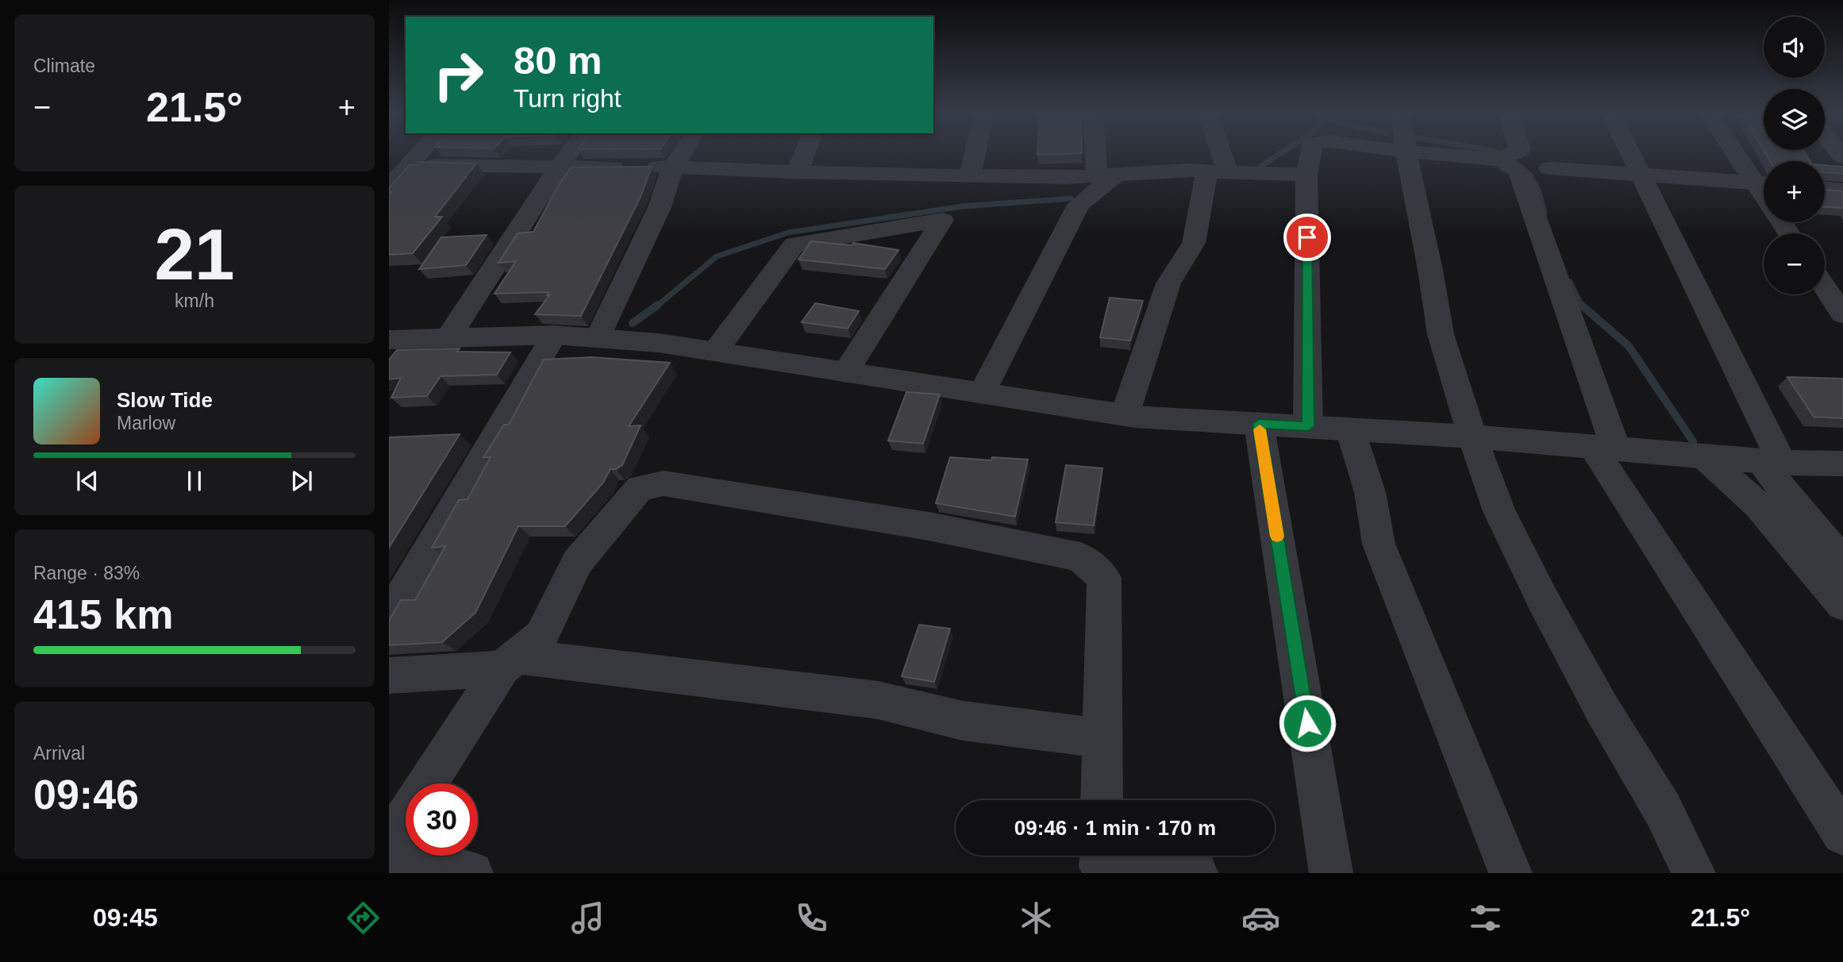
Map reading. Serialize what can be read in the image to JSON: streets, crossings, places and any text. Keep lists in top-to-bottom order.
{
  "page": {
    "tile": [
      "Climate",
      ["21", "km/h"],
      ["Range · 83%", "415 km"],
      ["Arrival", "09:46"]
    ],
    "map_buttons": ["+", "−"],
    "turn": ["80 m", "Turn right"],
    "heat": ["−", "21.5°", "+"],
    "song": ["Slow Tide", "Marlow"],
    "limit": "30",
    "trip": "09:46 · 1 min · 170 m",
    "tabs": ["09:45", "21.5°"]
  }
}
